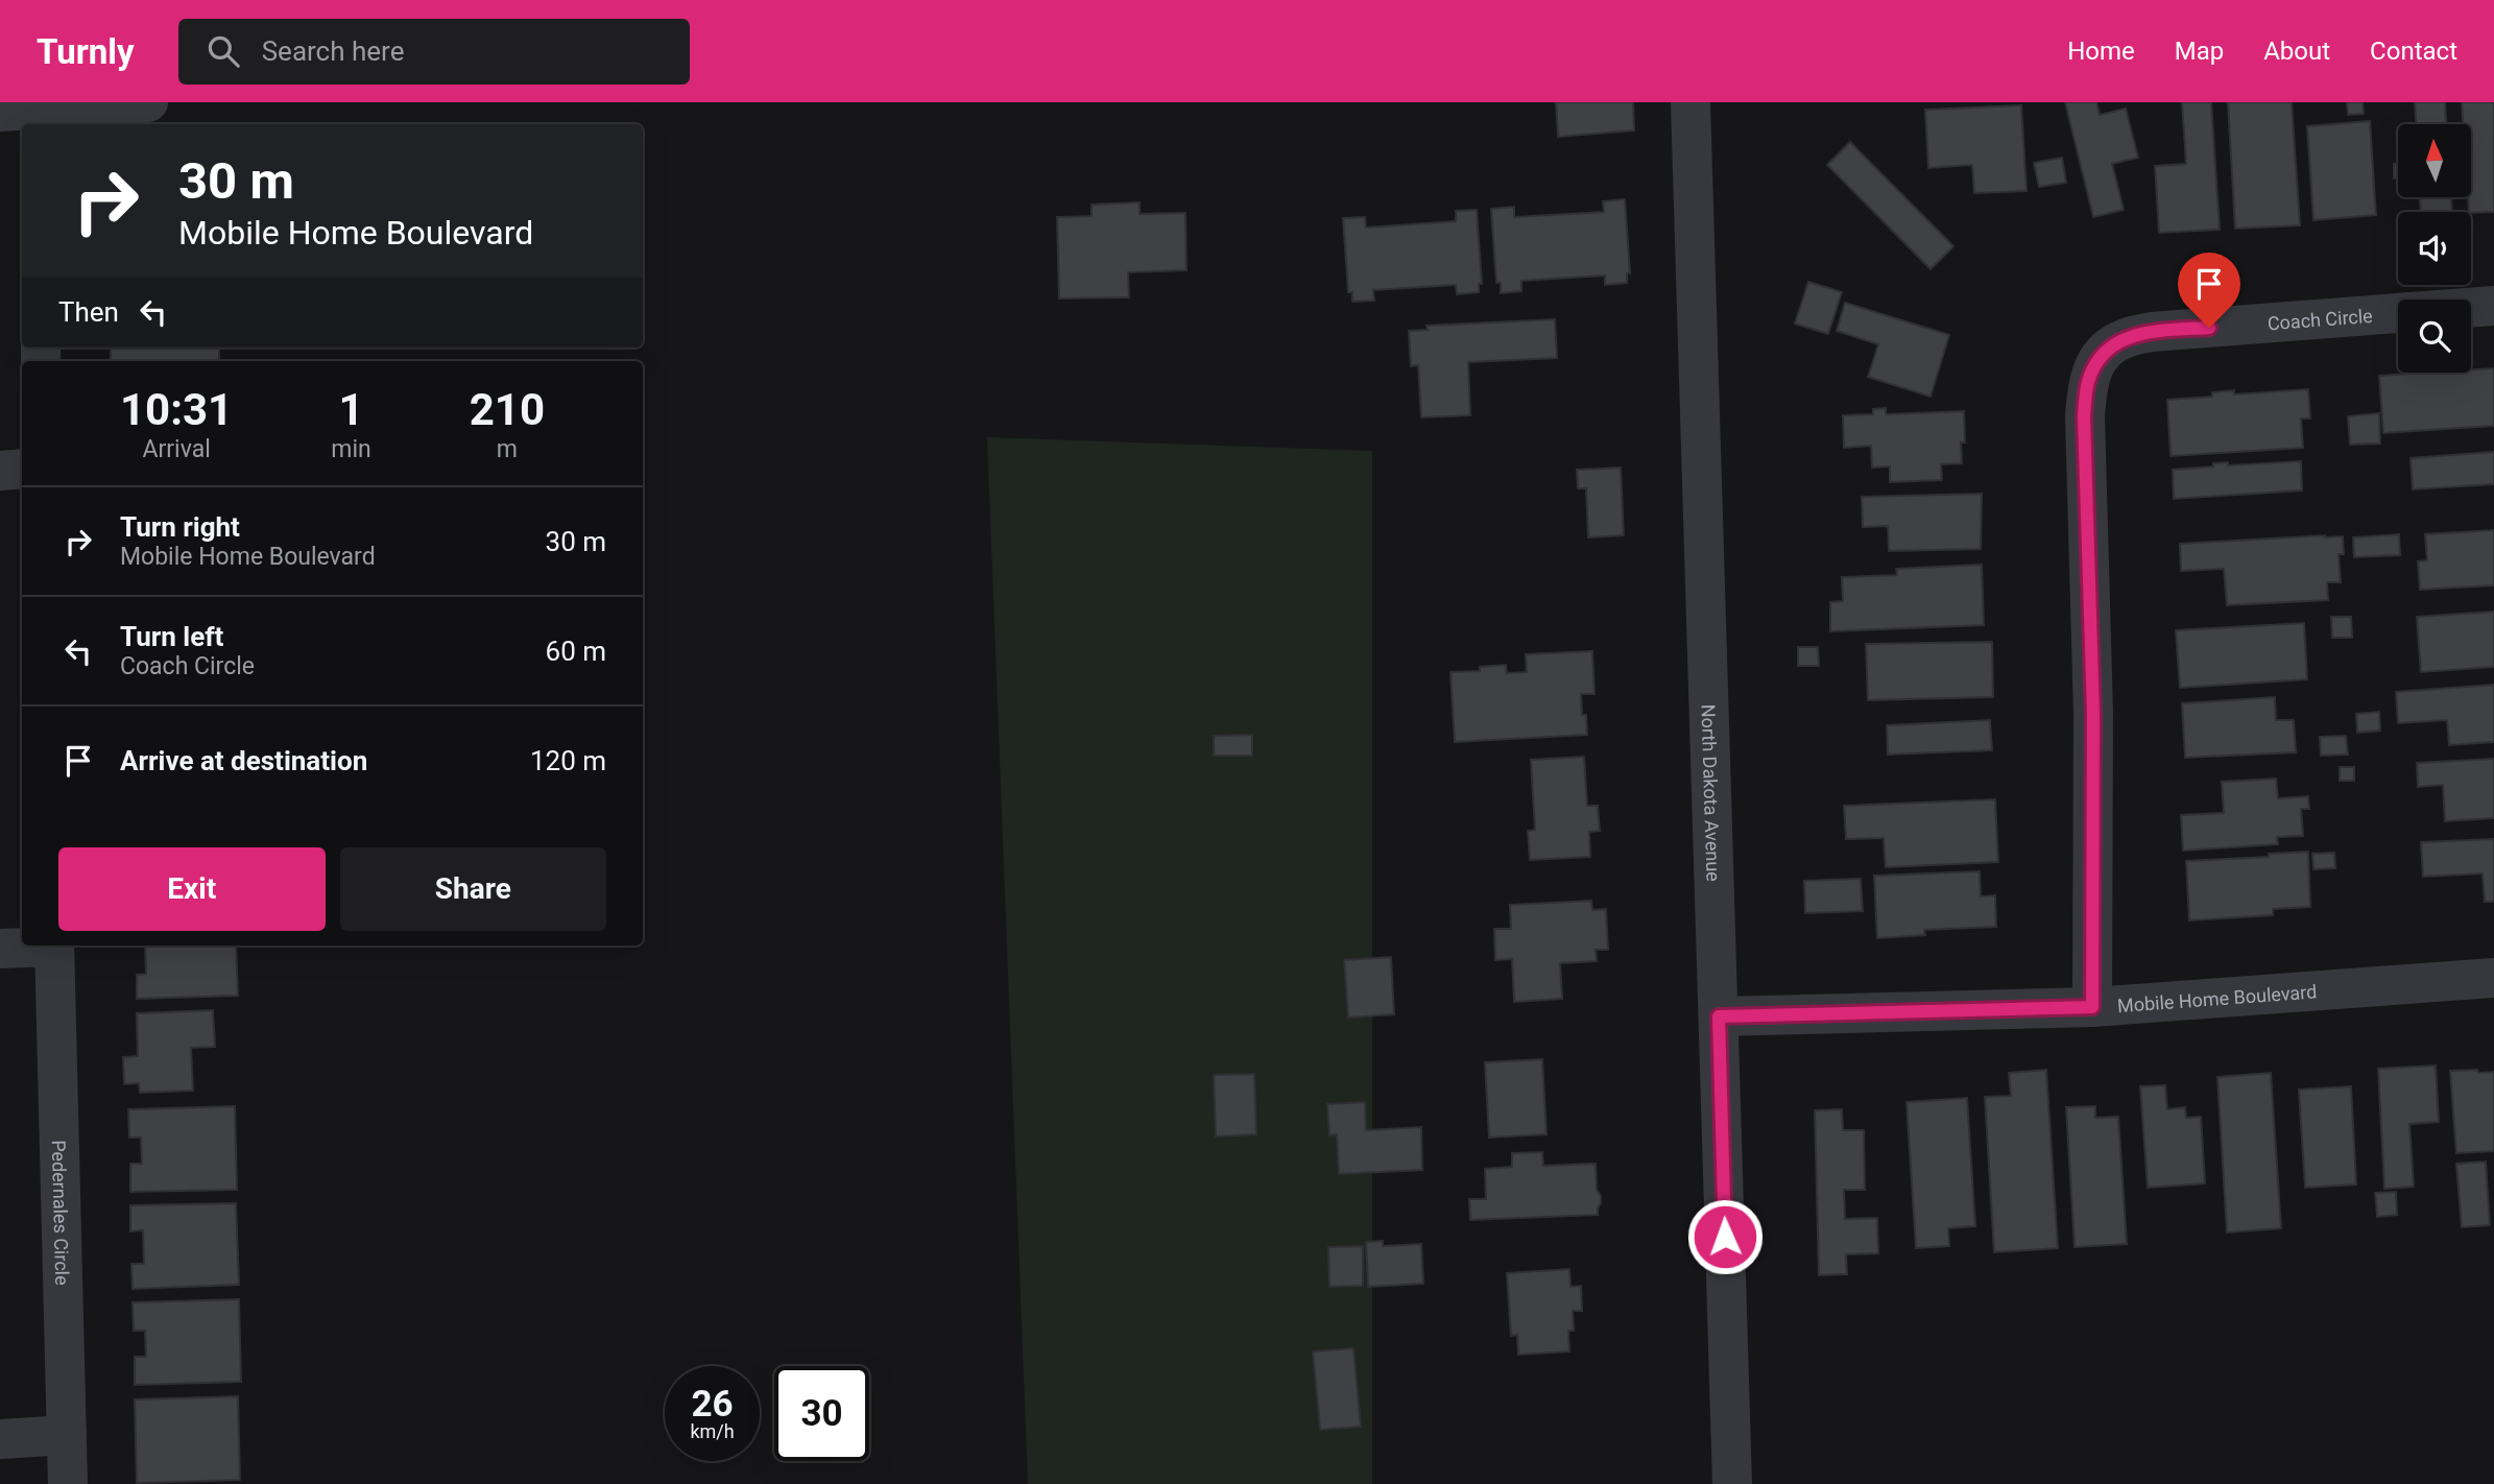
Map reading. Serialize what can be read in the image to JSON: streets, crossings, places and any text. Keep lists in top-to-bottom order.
{
  "streets": {
    "street": [
      "Coach Circle",
      "North Dakota Avenue",
      "Mobile Home Boulevard",
      "Pedernales Circle"
    ]
  },
  "crossings": [
    ["Coach Circle", "Mobile Home Boulevard"],
    ["North Dakota Avenue", "Mobile Home Boulevard"]
  ],
  "north": "top",
  "page": {
    "header": "Turnly",
    "search": "Search here",
    "nav": [
      "Home",
      "Map",
      "About",
      "Contact"
    ],
    "turn": ["30 m", "Mobile Home Boulevard"],
    "then": "Then",
    "eta": [
      "10:31",
      "Arrival",
      "1",
      "min",
      "210",
      "m"
    ],
    "list": [
      {
        "name": "Turn right",
        "note": "Mobile Home Boulevard",
        "value": "30 m"
      },
      {
        "name": "Turn left",
        "note": "Coach Circle",
        "value": "60 m"
      },
      {
        "name": "Arrive at destination",
        "value": "120 m"
      }
    ],
    "buttons": ["Exit", "Share"],
    "speed": "26 km/h",
    "limit": "30"
  }
}
